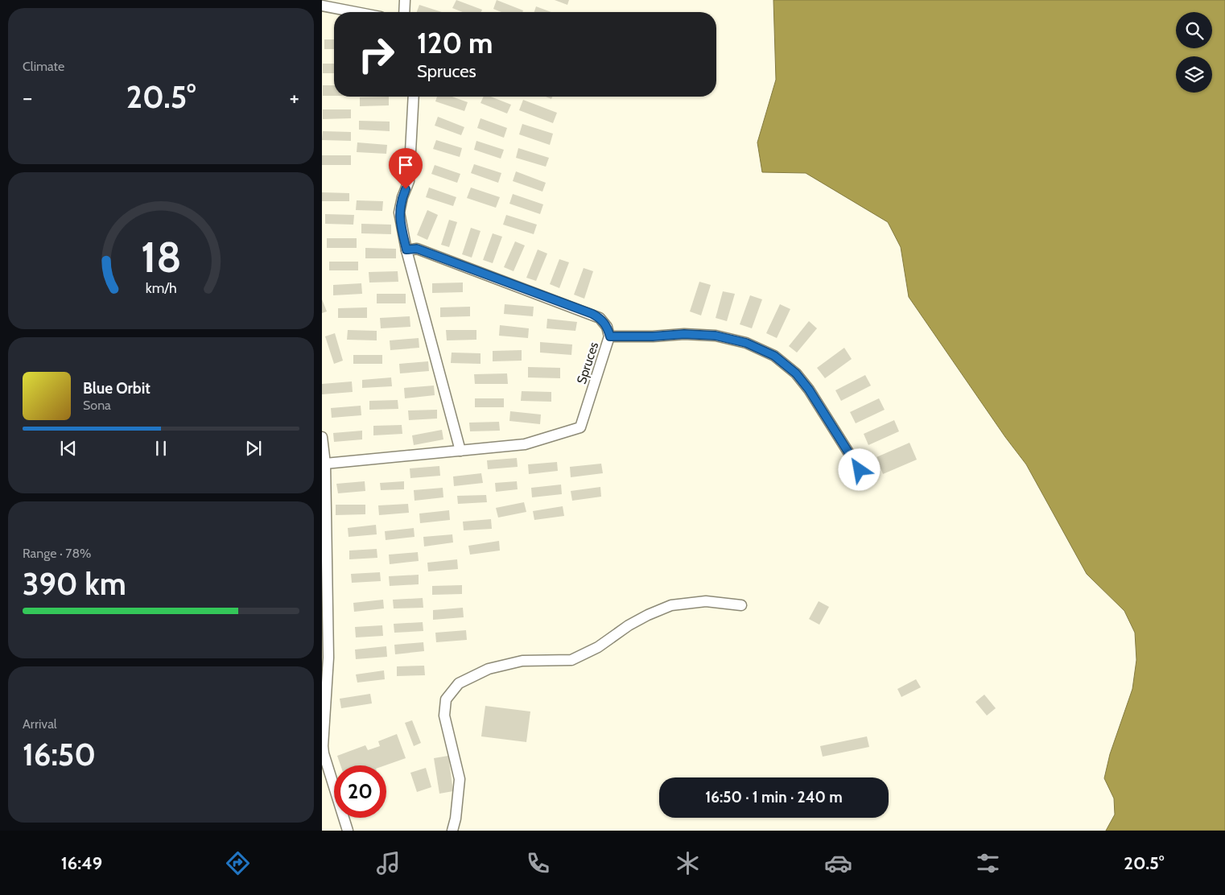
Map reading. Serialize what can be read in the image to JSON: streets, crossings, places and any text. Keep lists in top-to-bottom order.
{
  "streets": {
    "lane": ["Spruces"]
  },
  "page": {
    "tile": [
      "Climate",
      ["Range · 78%", "390 km"],
      ["Arrival", "16:50"]
    ],
    "turn": ["120 m", "Spruces"],
    "heat": ["−", "20.5°", "+"],
    "song": ["Blue Orbit", "Sona"],
    "limit": "20",
    "trip": "16:50 · 1 min · 240 m",
    "tabs": ["16:49", "20.5°"],
    "gauge": ["18", "km/h"]
  }
}
